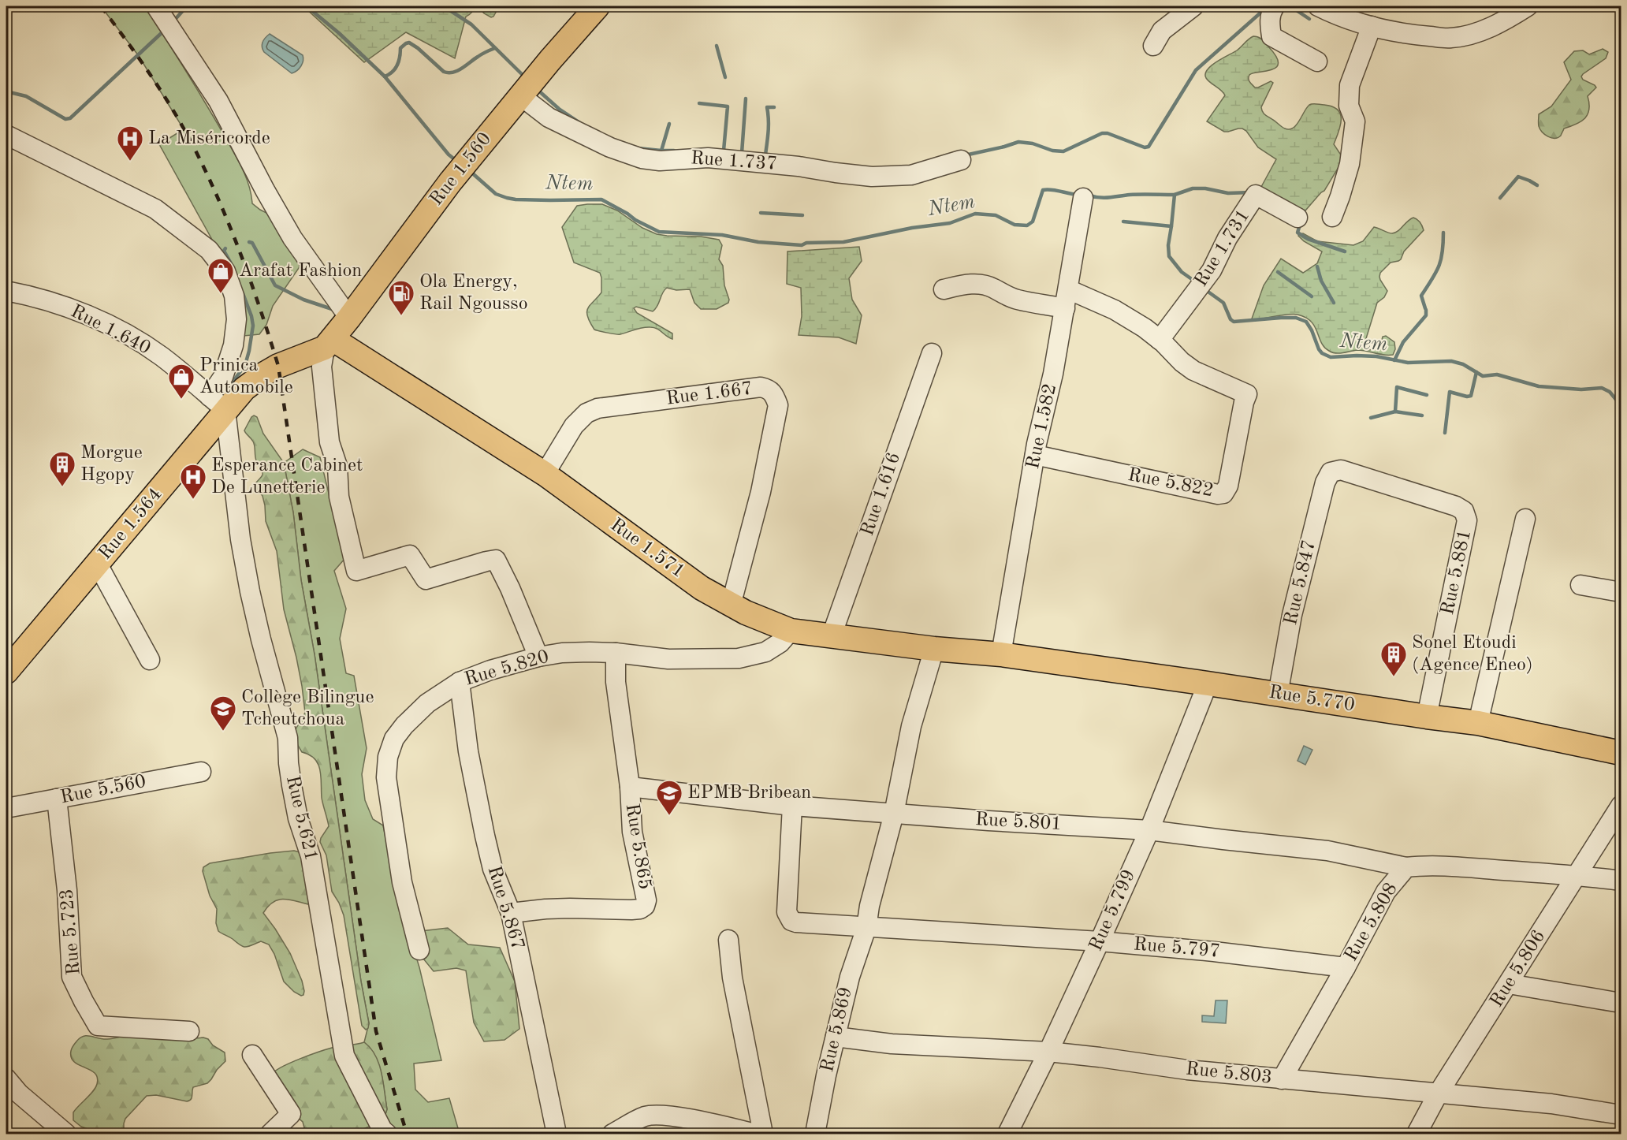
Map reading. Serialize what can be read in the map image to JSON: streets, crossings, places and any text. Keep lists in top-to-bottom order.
{
  "streets": {
    "main road": [
      "Rue 1.560",
      "Rue 1.564",
      "Rue 1.571",
      "Rue 5.770"
    ],
    "street": [
      "Rue 1.737",
      "Rue 1.731",
      "Rue 1.640",
      "Rue 1.667",
      "Rue 1.582",
      "Rue 5.822",
      "Rue 1.616",
      "Rue 5.881",
      "Rue 5.847",
      "Rue 5.820",
      "Rue 5.560",
      "Rue 5.621",
      "Rue 5.801",
      "Rue 5.865",
      "Rue 5.867",
      "Rue 5.799",
      "Rue 5.808",
      "Rue 5.723",
      "Rue 5.797",
      "Rue 5.806",
      "Rue 5.869",
      "Rue 5.803"
    ]
  },
  "crossings": [
    ["Rue 1.737", "Rue 1.560"],
    ["Rue 1.560", "Rue 1.564"],
    ["Rue 1.560", "Rue 1.571"],
    ["Rue 1.731", "Rue 5.822"],
    ["Rue 1.640", "Rue 1.564"],
    ["Rue 1.640", "Rue 5.621"],
    ["Rue 1.667", "Rue 1.571"],
    ["Rue 1.582", "Rue 5.822"],
    ["Rue 1.582", "Rue 1.571"],
    ["Rue 1.582", "Rue 5.770"],
    ["Rue 1.616", "Rue 1.571"],
    ["Rue 1.564", "Rue 1.571"],
    ["Rue 1.564", "Rue 5.621"],
    ["Rue 1.571", "Rue 5.820"],
    ["Rue 1.571", "Rue 5.770"],
    ["Rue 5.881", "Rue 5.847"],
    ["Rue 5.881", "Rue 5.770"],
    ["Rue 5.847", "Rue 5.770"],
    ["Rue 5.820", "Rue 5.865"],
    ["Rue 5.820", "Rue 5.867"],
    ["Rue 5.770", "Rue 5.799"],
    ["Rue 5.560", "Rue 5.723"],
    ["Rue 5.801", "Rue 5.865"],
    ["Rue 5.801", "Rue 5.799"],
    ["Rue 5.801", "Rue 5.808"],
    ["Rue 5.801", "Rue 5.797"],
    ["Rue 5.865", "Rue 5.867"],
    ["Rue 5.799", "Rue 5.797"],
    ["Rue 5.799", "Rue 5.803"],
    ["Rue 5.808", "Rue 5.797"],
    ["Rue 5.808", "Rue 5.806"],
    ["Rue 5.808", "Rue 5.803"],
    ["Rue 5.797", "Rue 5.869"],
    ["Rue 5.806", "Rue 5.803"],
    ["Rue 5.869", "Rue 5.803"]
  ],
  "water": ["Ntem"],
  "places": {
    "hospital": ["La Miséricorde", "Esperance Cabinet De Lunetterie"],
    "shop": ["Arafat Fashion", "Prinica Automobile"],
    "fuel station": ["Ola Energy, Rail Ngousso"],
    "building": ["Morgue Hgopy", "Sonel Etoudi (Agence Eneo)"],
    "school or university": ["Collège Bilingue Tcheutchoua", "EPMB Bribean"]
  }
}
